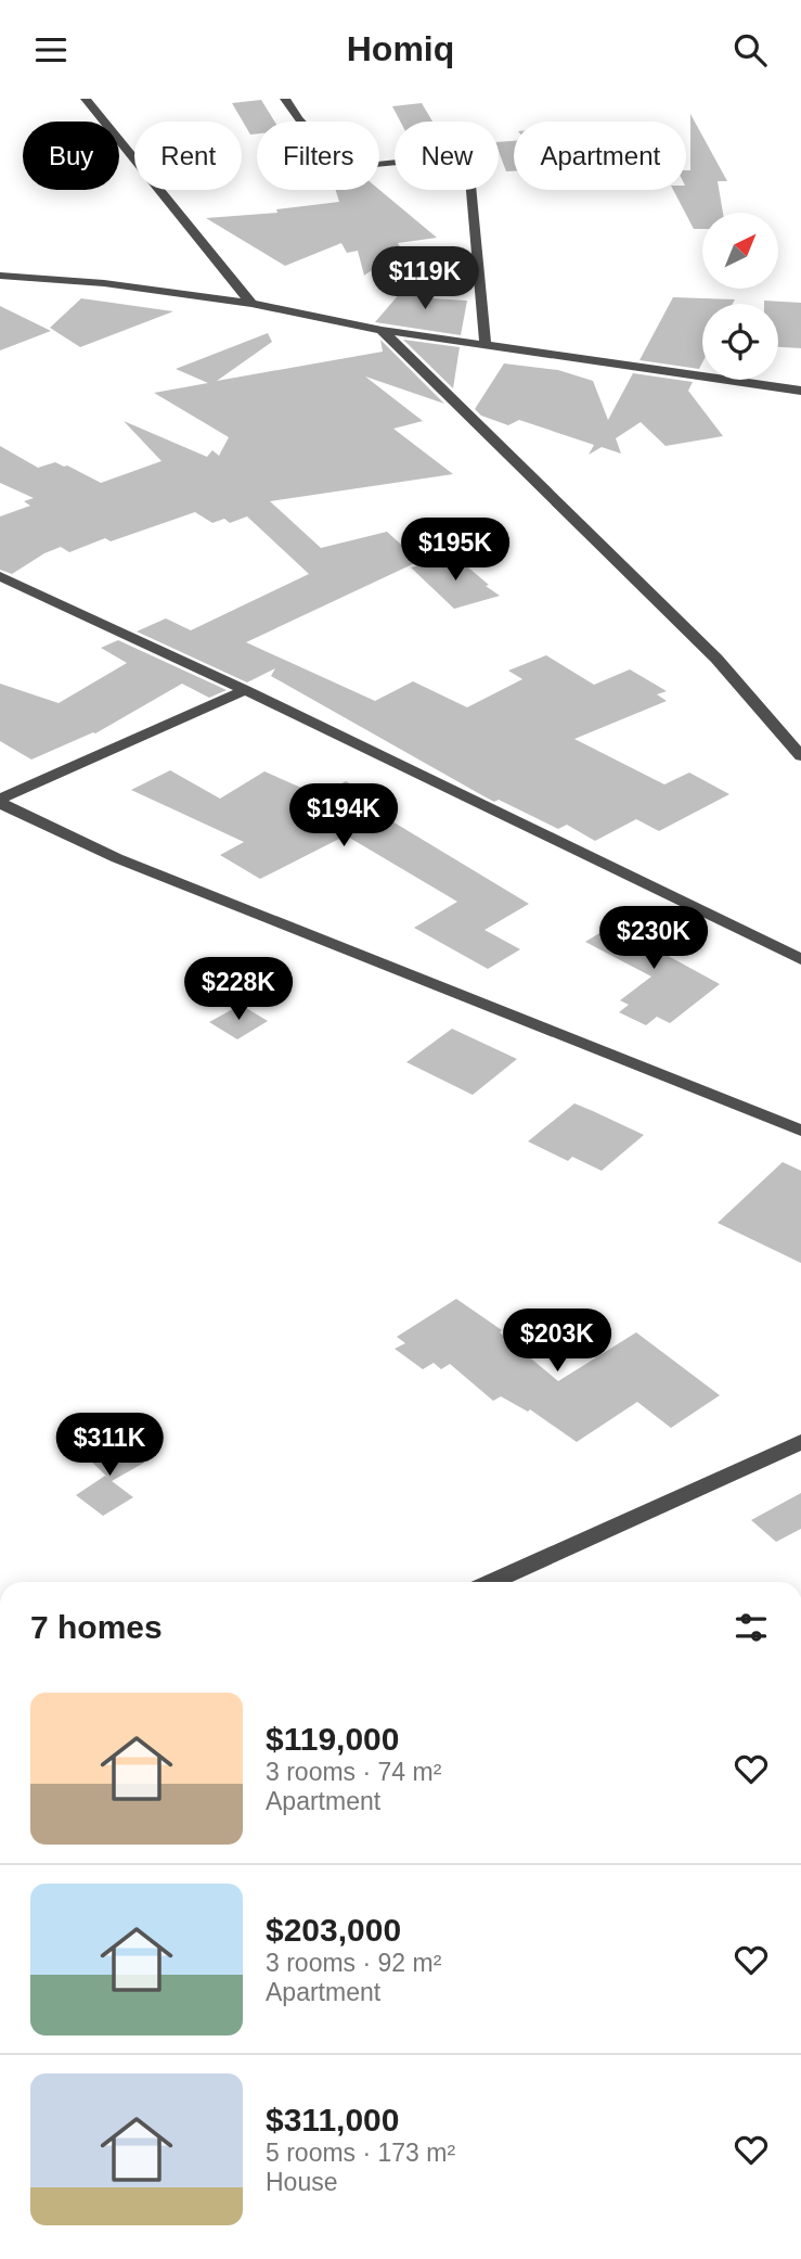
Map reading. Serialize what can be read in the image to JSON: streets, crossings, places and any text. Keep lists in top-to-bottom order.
{
  "north": "top right",
  "page": {
    "header": "Homiq",
    "chip": [
      "Buy",
      "Rent",
      "Filters",
      "New",
      "Apartment"
    ],
    "price": [
      "$119K",
      "$195K",
      "$194K",
      "$230K",
      "$228K",
      "$203K",
      "$311K"
    ],
    "heading": "7 homes",
    "list": [
      {
        "name": "$119,000",
        "note": "3 rooms · 74 m² · Apartment"
      },
      {
        "name": "$203,000",
        "note": "3 rooms · 92 m² · Apartment"
      },
      {
        "name": "$311,000",
        "note": "5 rooms · 173 m² · House"
      }
    ]
  }
}
